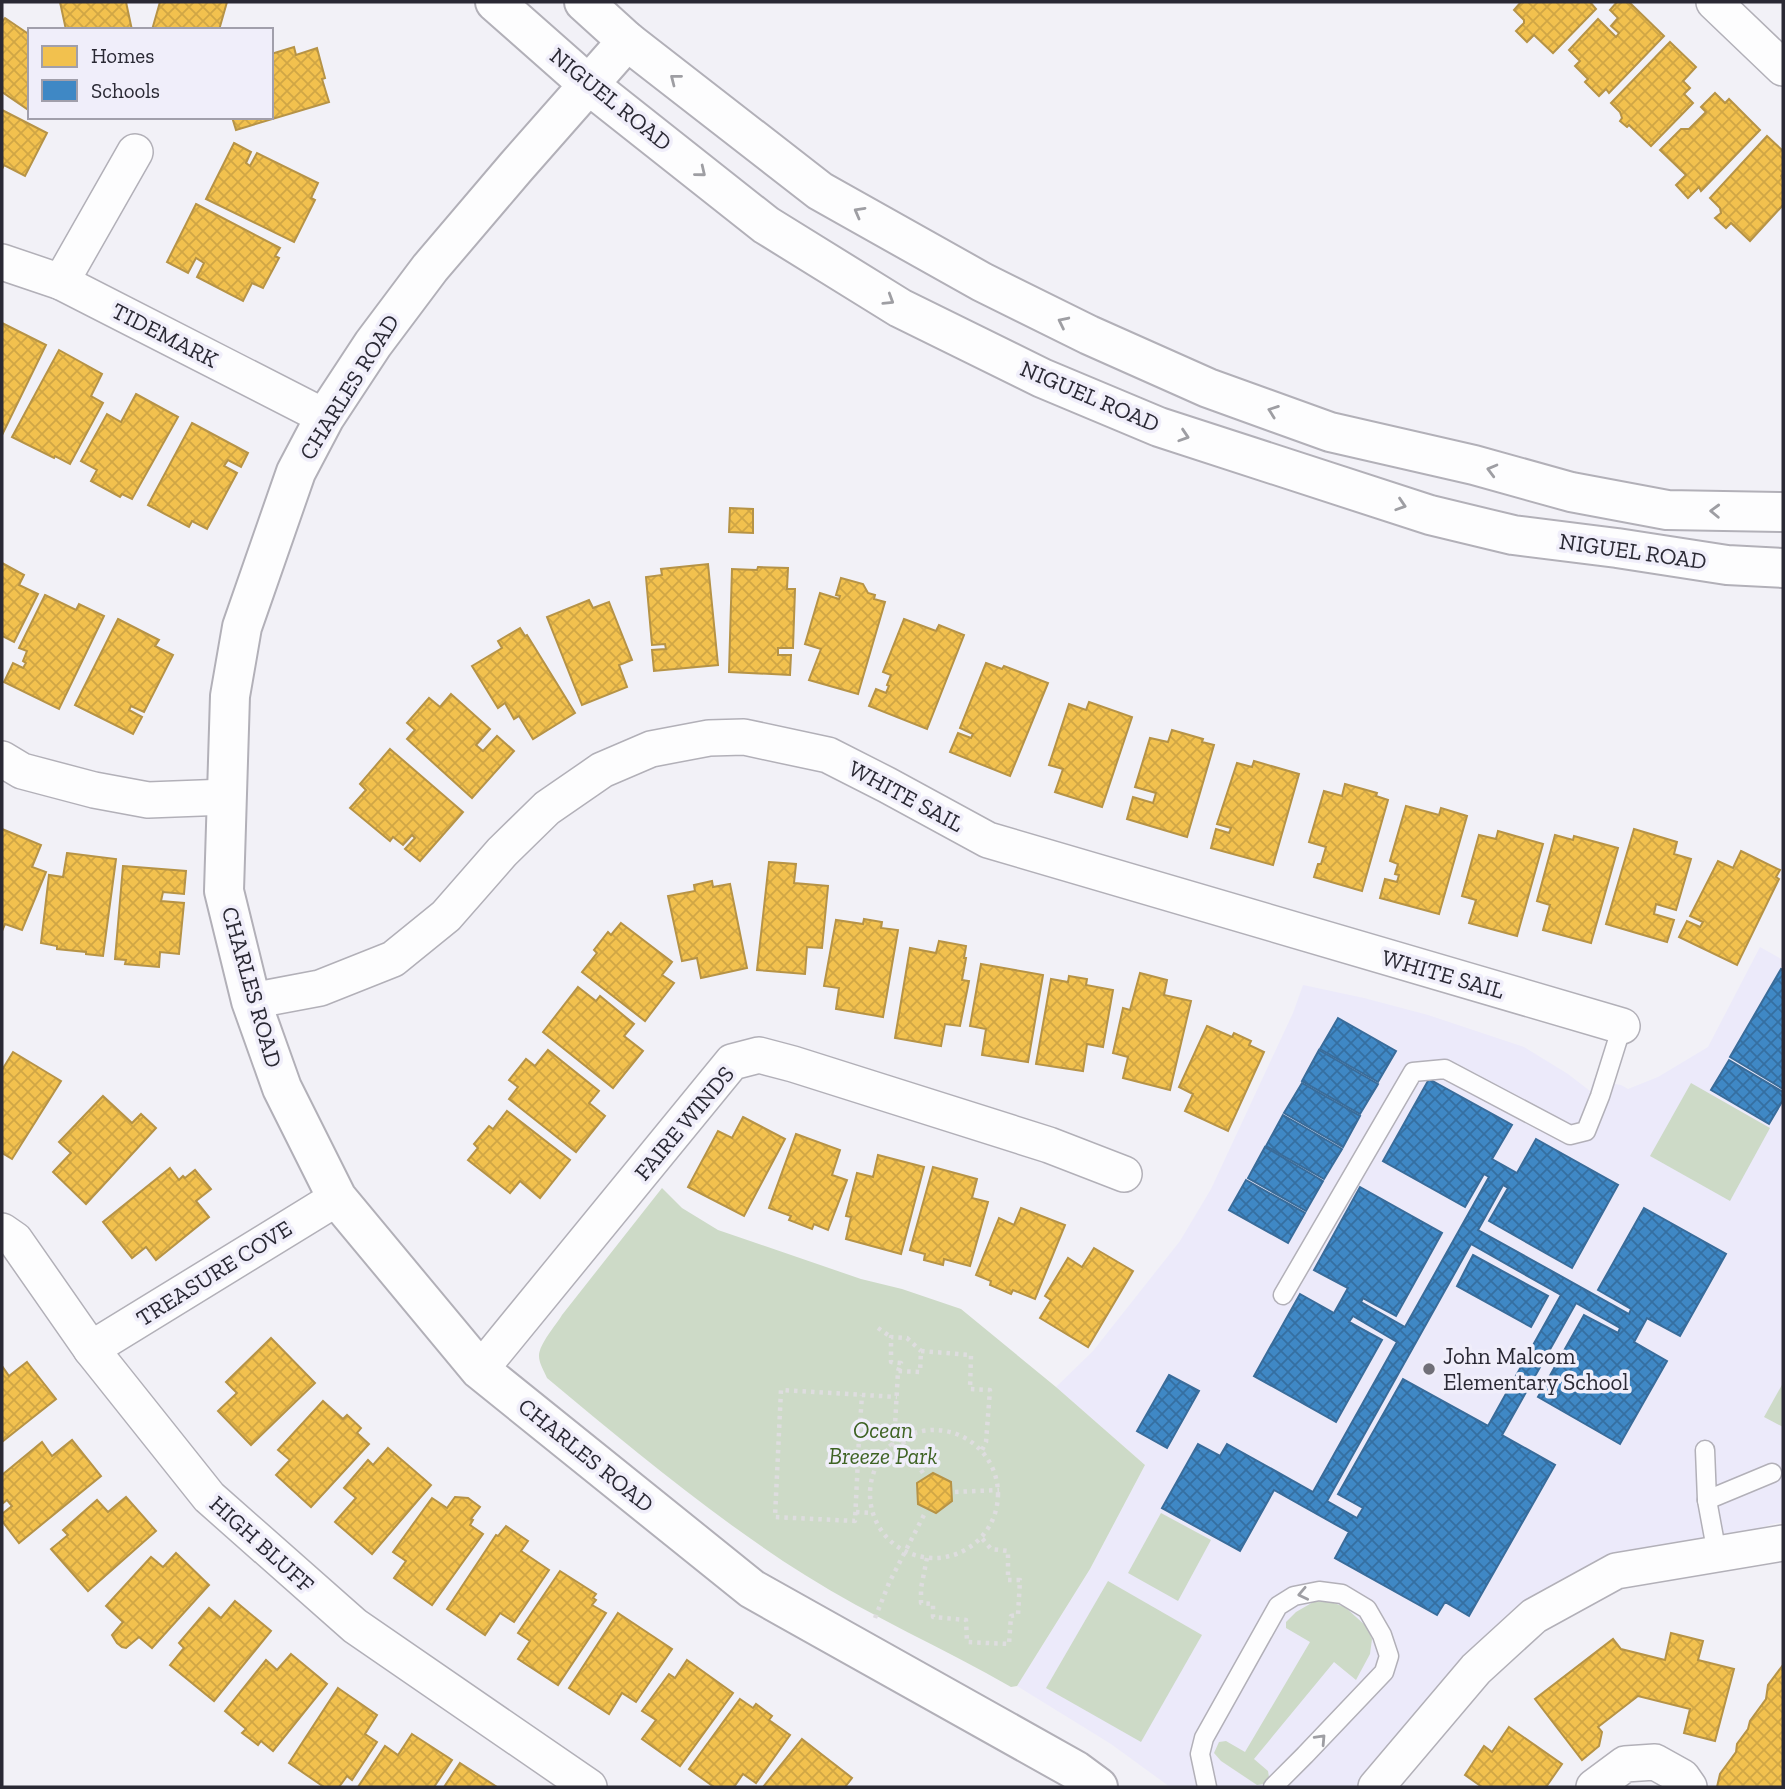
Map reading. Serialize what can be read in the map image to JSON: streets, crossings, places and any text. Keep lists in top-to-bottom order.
{
  "streets": {
    "main road": ["NIGUEL ROAD", "CHARLES ROAD"],
    "street": [
      "TIDEMARK",
      "WHITE SAIL",
      "FAIRE WINDS",
      "TREASURE COVE",
      "HIGH BLUFF"
    ]
  },
  "crossings": [
    ["NIGUEL ROAD", "CHARLES ROAD"],
    ["TIDEMARK", "CHARLES ROAD"],
    ["CHARLES ROAD", "WHITE SAIL"],
    ["CHARLES ROAD", "FAIRE WINDS"],
    ["CHARLES ROAD", "TREASURE COVE"],
    ["TREASURE COVE", "HIGH BLUFF"]
  ],
  "parks": ["Ocean Breeze Park"],
  "places": ["John Malcom Elementary School"],
  "legend": ["Homes", "Schools"]
}
